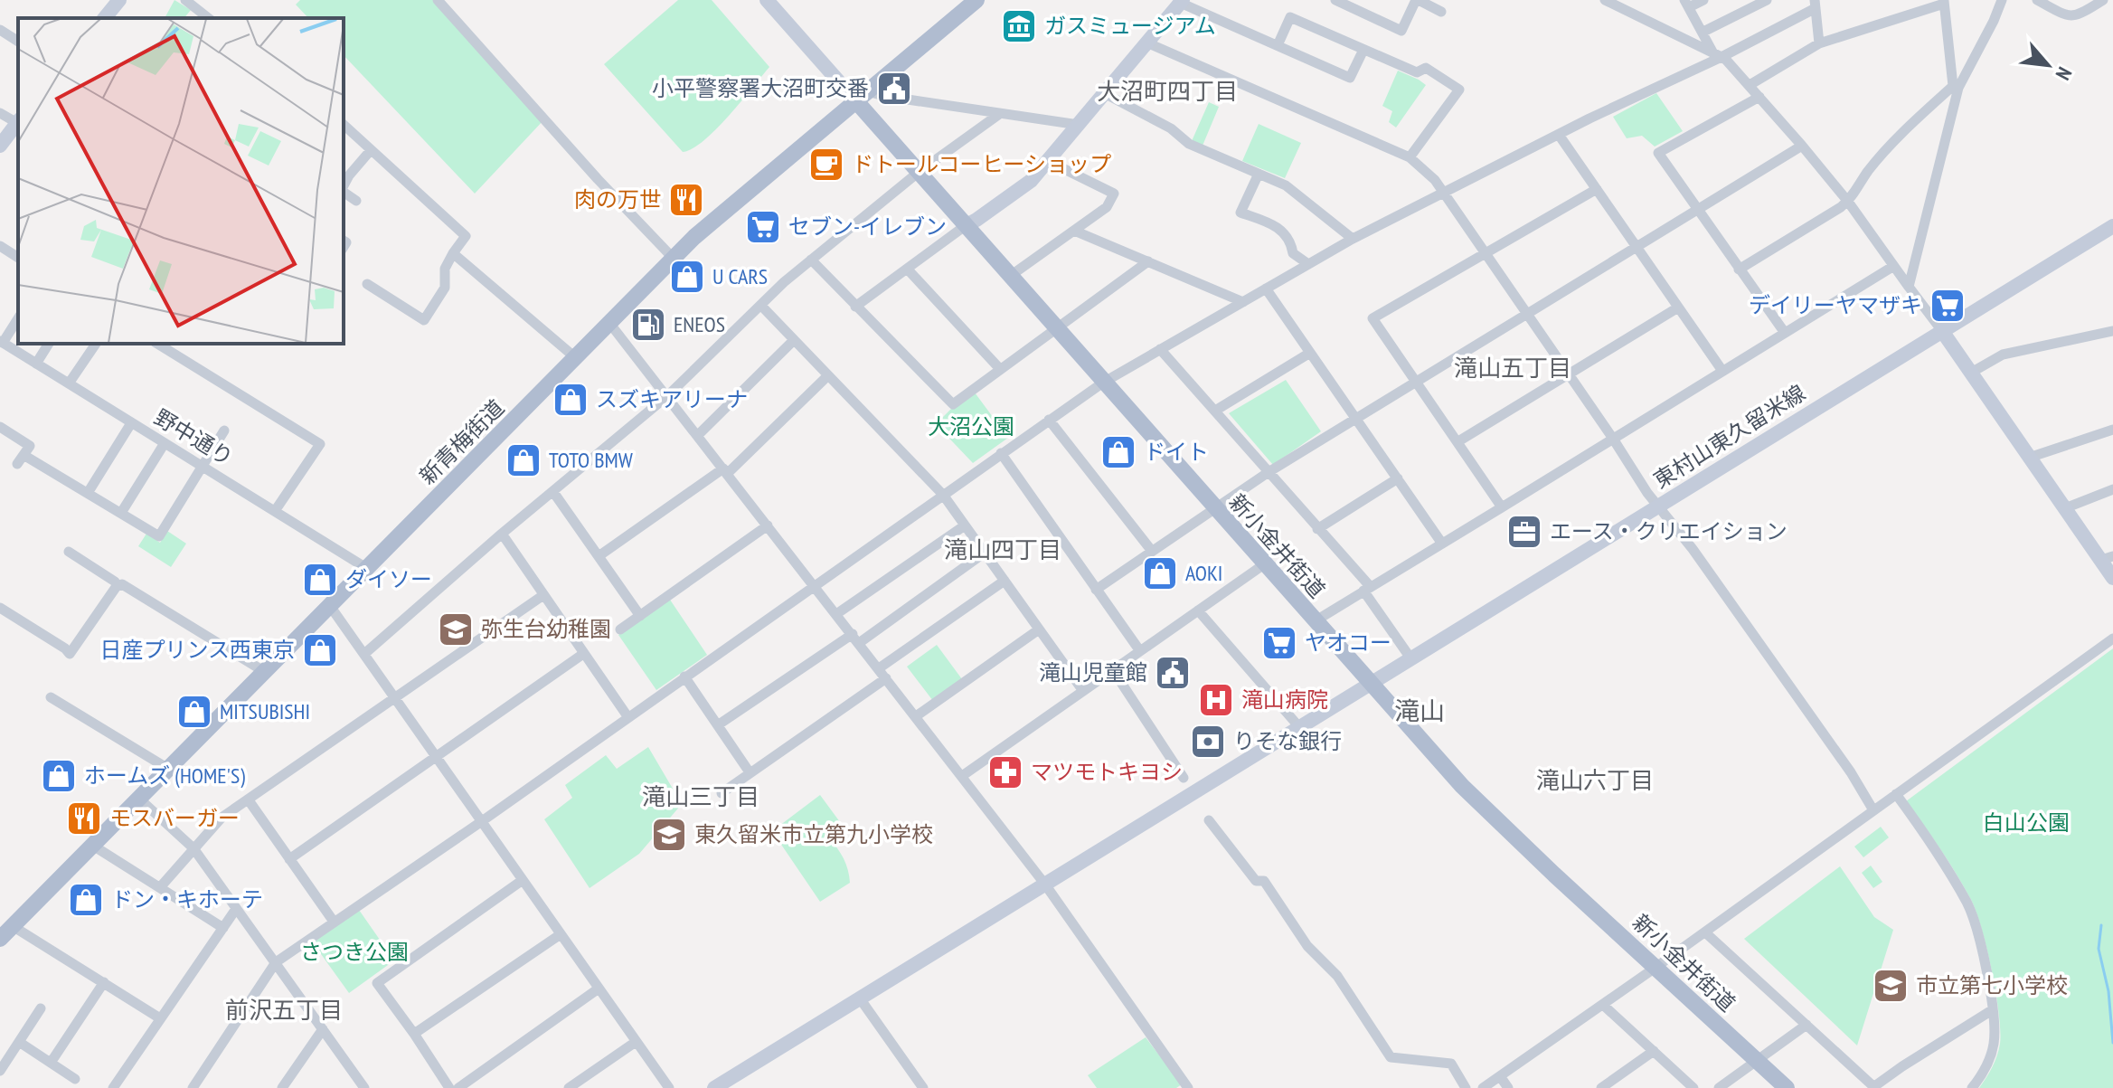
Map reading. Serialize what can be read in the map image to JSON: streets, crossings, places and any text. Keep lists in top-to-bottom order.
{
  "streets": {
    "main road": ["新青梅街道", "新小金井街道"],
    "street": ["東村山東久留米線", "野中通り"]
  },
  "crossings": [
    ["東村山東久留米線", "新小金井街道"],
    ["野中通り", "新青梅街道"],
    ["新青梅街道", "新小金井街道"]
  ],
  "districts": [
    "大沼町四丁目",
    "滝山五丁目",
    "滝山四丁目",
    "滝山",
    "滝山六丁目",
    "滝山三丁目",
    "前沢五丁目"
  ],
  "parks": ["大沼公園", "白山公園", "さつき公園"],
  "places": {
    "museum": ["ガスミュージアム"],
    "public building": ["小平警察署大沼町交番", "滝山児童館"],
    "cafe": ["ドトールコーヒーショップ"],
    "restaurant": ["肉の万世", "モスバーガー"],
    "supermarket": ["セブン-イレブン", "デイリーヤマザキ", "ヤオコー"],
    "shop": [
      "U CARS",
      "スズキアリーナ",
      "ドイト",
      "TOTO BMW",
      "AOKI",
      "ダイソー",
      "日産プリンス西東京",
      "MITSUBISHI",
      "ホームズ (HOME'S)",
      "ドン・キホーテ"
    ],
    "fuel station": ["ENEOS"],
    "office": ["エース・クリエイション"],
    "school or university": ["弥生台幼稚園", "東久留米市立第九小学校", "市立第七小学校"],
    "hospital": ["滝山病院"],
    "bank": ["りそな銀行"],
    "pharmacy": ["マツモトキヨシ"]
  },
  "north": "bottom right"
}
